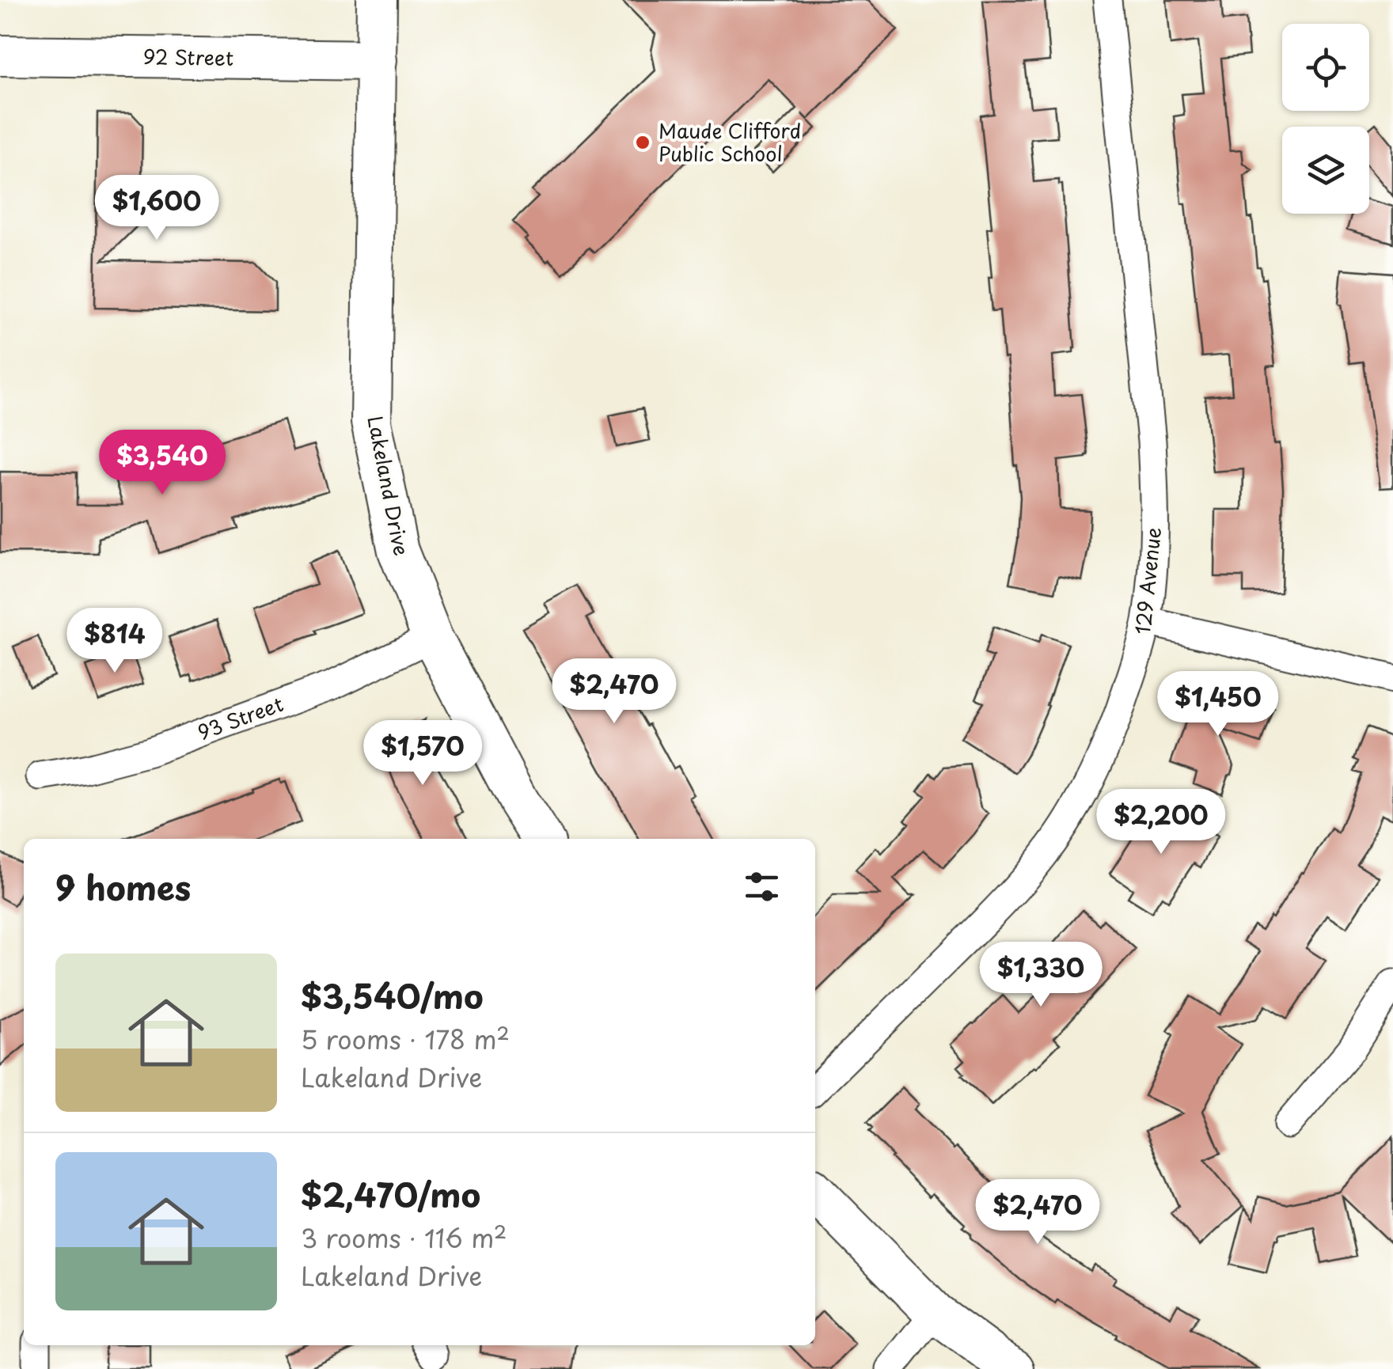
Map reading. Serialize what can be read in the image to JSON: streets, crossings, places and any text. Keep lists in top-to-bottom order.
{
  "streets": {
    "street": [
      "92 Street",
      "Lakeland Drive",
      "129 Avenue",
      "93 Street"
    ]
  },
  "crossings": [
    ["92 Street", "Lakeland Drive"],
    ["Lakeland Drive", "93 Street"]
  ],
  "places": ["Maude Clifford Public School"],
  "page": {
    "price": [
      "$1,600",
      "$3,540",
      "$814",
      "$2,470",
      "$1,450",
      "$1,570",
      "$2,200",
      "$1,330",
      "$2,470"
    ],
    "heading": "9 homes",
    "list": [
      {
        "name": "$3,540/mo",
        "note": "5 rooms · 178 m² · Lakeland Drive"
      },
      {
        "name": "$2,470/mo",
        "note": "3 rooms · 116 m² · Lakeland Drive"
      }
    ]
  }
}
